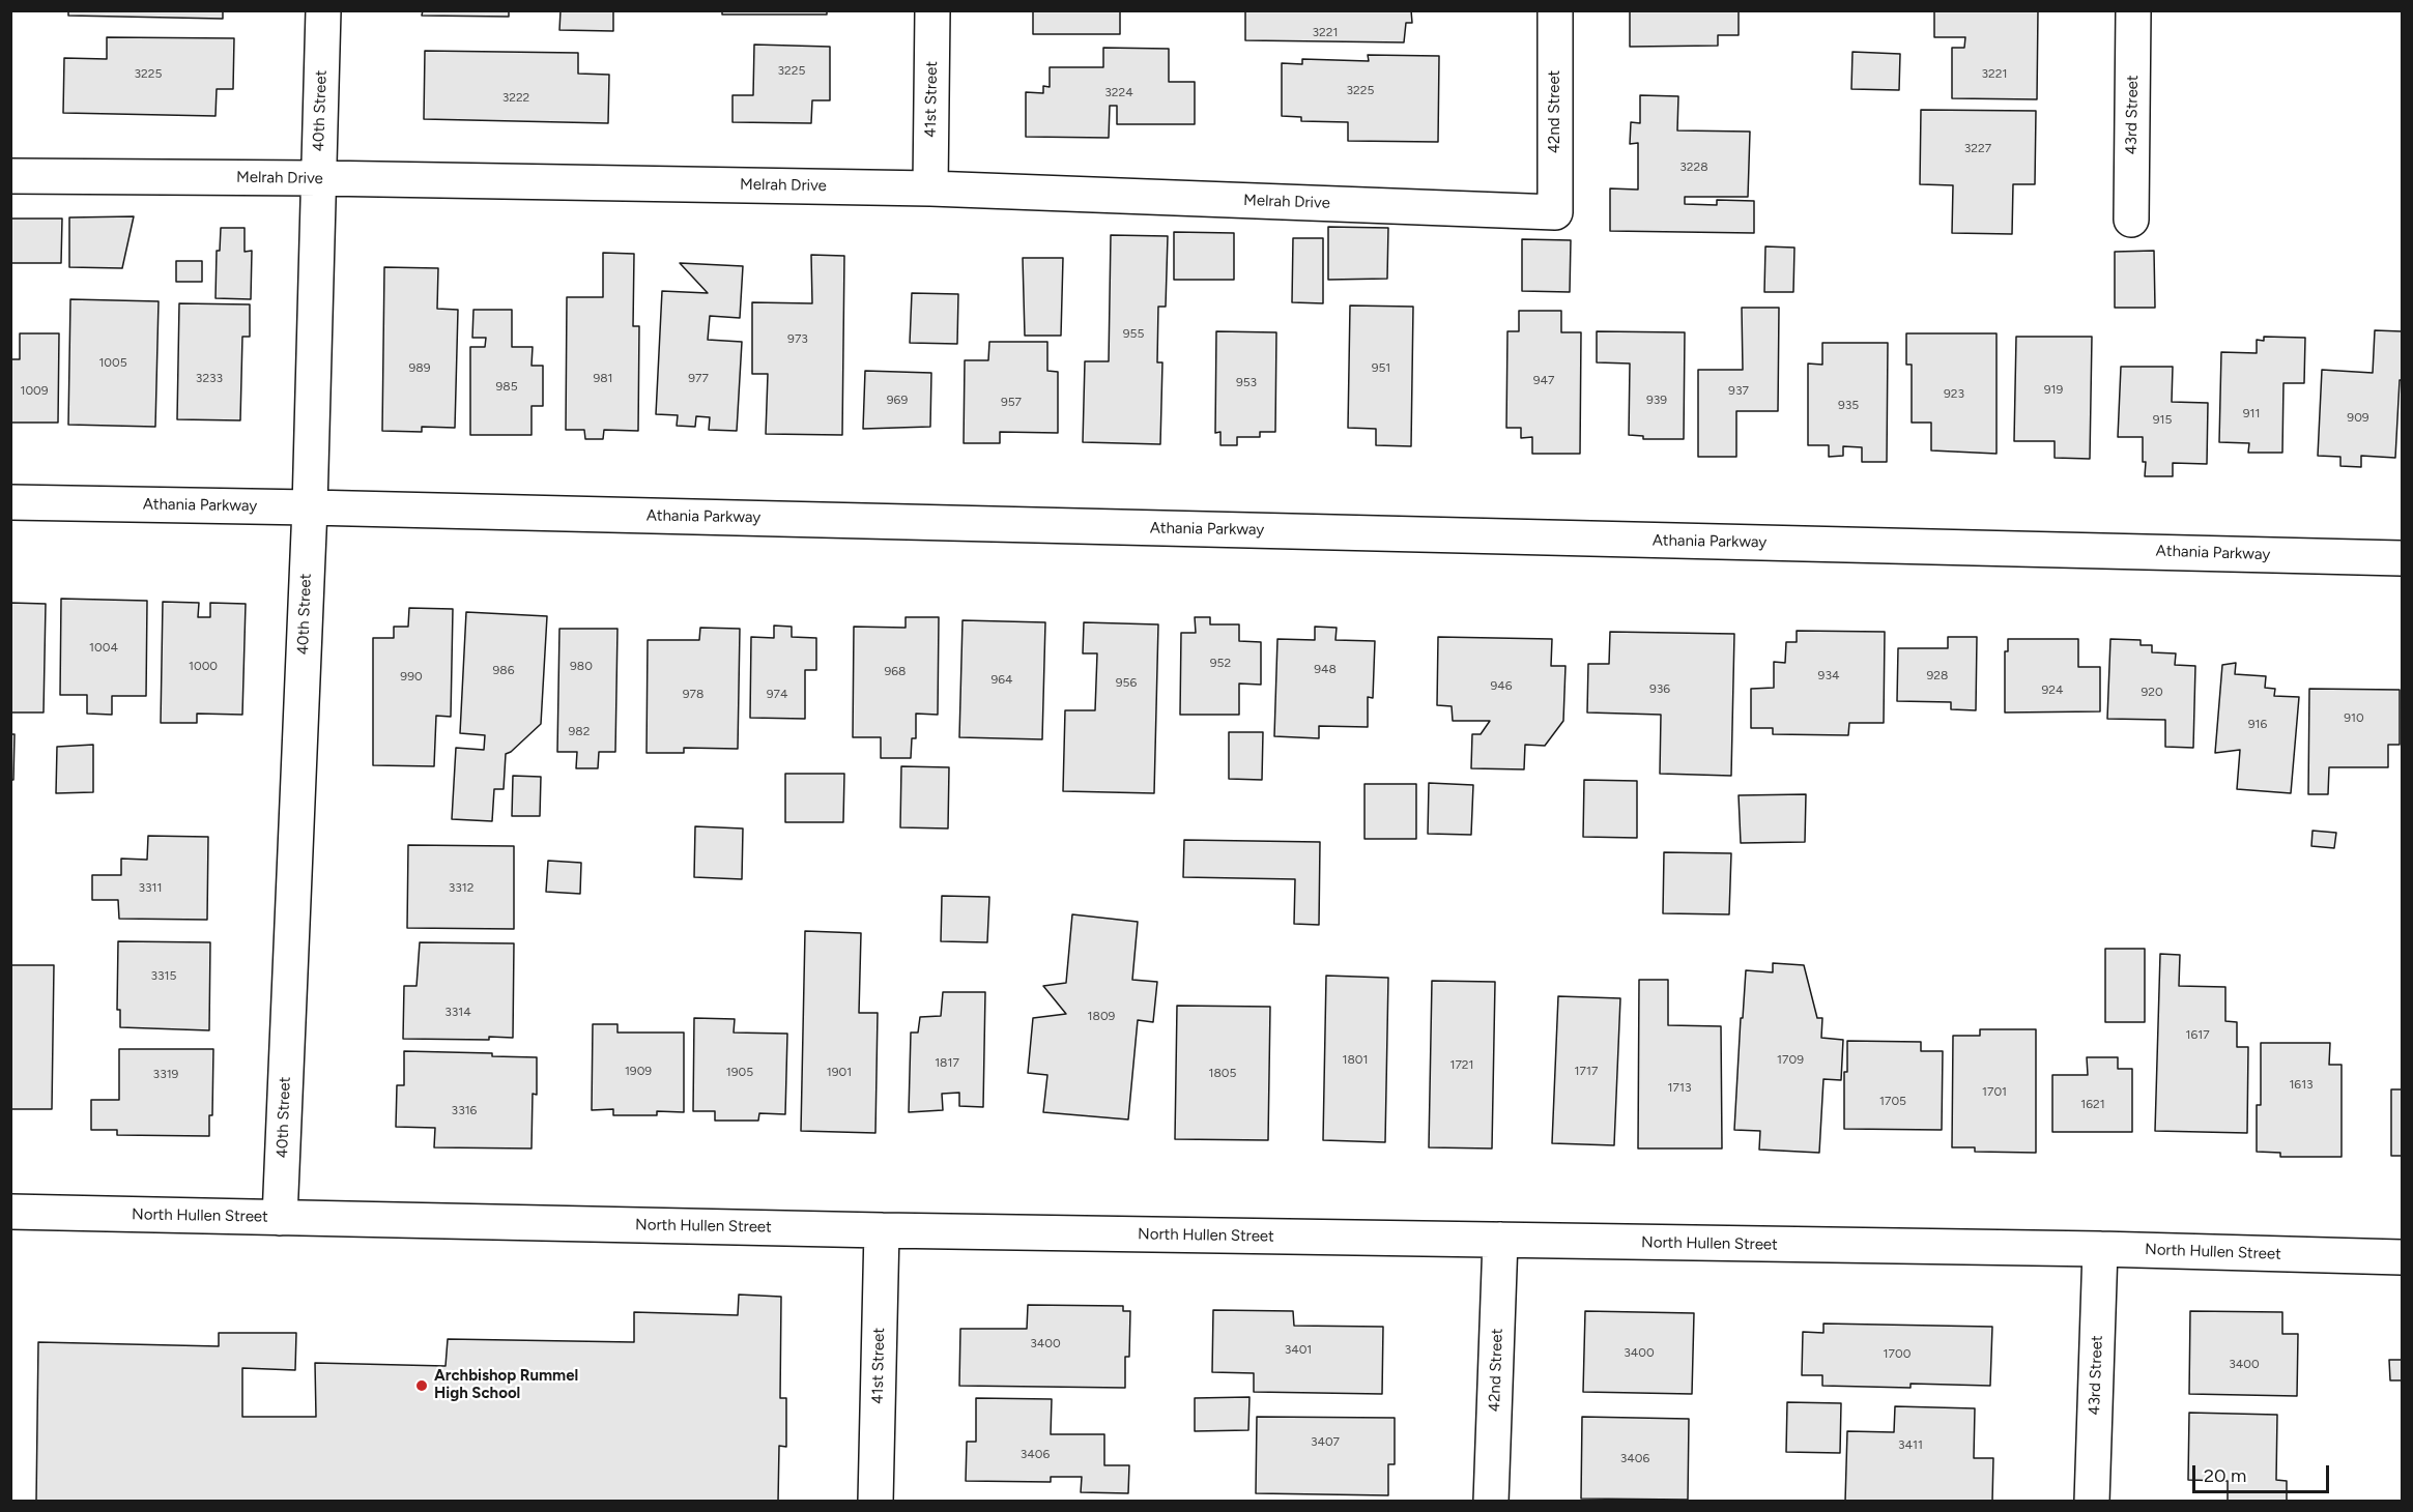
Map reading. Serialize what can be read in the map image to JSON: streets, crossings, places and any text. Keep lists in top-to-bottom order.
{
  "streets": {
    "street": [
      "41st Street",
      "40th Street",
      "42nd Street",
      "43rd Street",
      "Melrah Drive",
      "Athania Parkway",
      "North Hullen Street"
    ]
  },
  "crossings": [
    ["41st Street", "Melrah Drive"],
    ["41st Street", "North Hullen Street"],
    ["40th Street", "Melrah Drive"],
    ["40th Street", "Athania Parkway"],
    ["40th Street", "North Hullen Street"],
    ["42nd Street", "Melrah Drive"],
    ["42nd Street", "North Hullen Street"],
    ["43rd Street", "North Hullen Street"]
  ],
  "places": ["Archbishop Rummel High School"],
  "house_numbers": [
    "3221",
    "3225",
    "3225",
    "3221",
    "3225",
    "3224",
    "3222",
    "3227",
    "3228",
    "955",
    "973",
    "1005",
    "989",
    "951",
    "3233",
    "981",
    "977",
    "947",
    "953",
    "985",
    "919",
    "1009",
    "937",
    "923",
    "969",
    "939",
    "957",
    "935",
    "911",
    "909",
    "915",
    "1004",
    "952",
    "1000",
    "980",
    "948",
    "986",
    "968",
    "934",
    "928",
    "990",
    "964",
    "956",
    "946",
    "936",
    "924",
    "920",
    "978",
    "974",
    "910",
    "916",
    "982",
    "3311",
    "3312",
    "3315",
    "3314",
    "1809",
    "1617",
    "1801",
    "1709",
    "1817",
    "1721",
    "1909",
    "1717",
    "1905",
    "1901",
    "1805",
    "3319",
    "1613",
    "1713",
    "1701",
    "1705",
    "1621",
    "3316",
    "3400",
    "3401",
    "3400",
    "1700",
    "3400",
    "3407",
    "3411",
    "3406",
    "3406"
  ],
  "scale_bar": "20 m"
}
